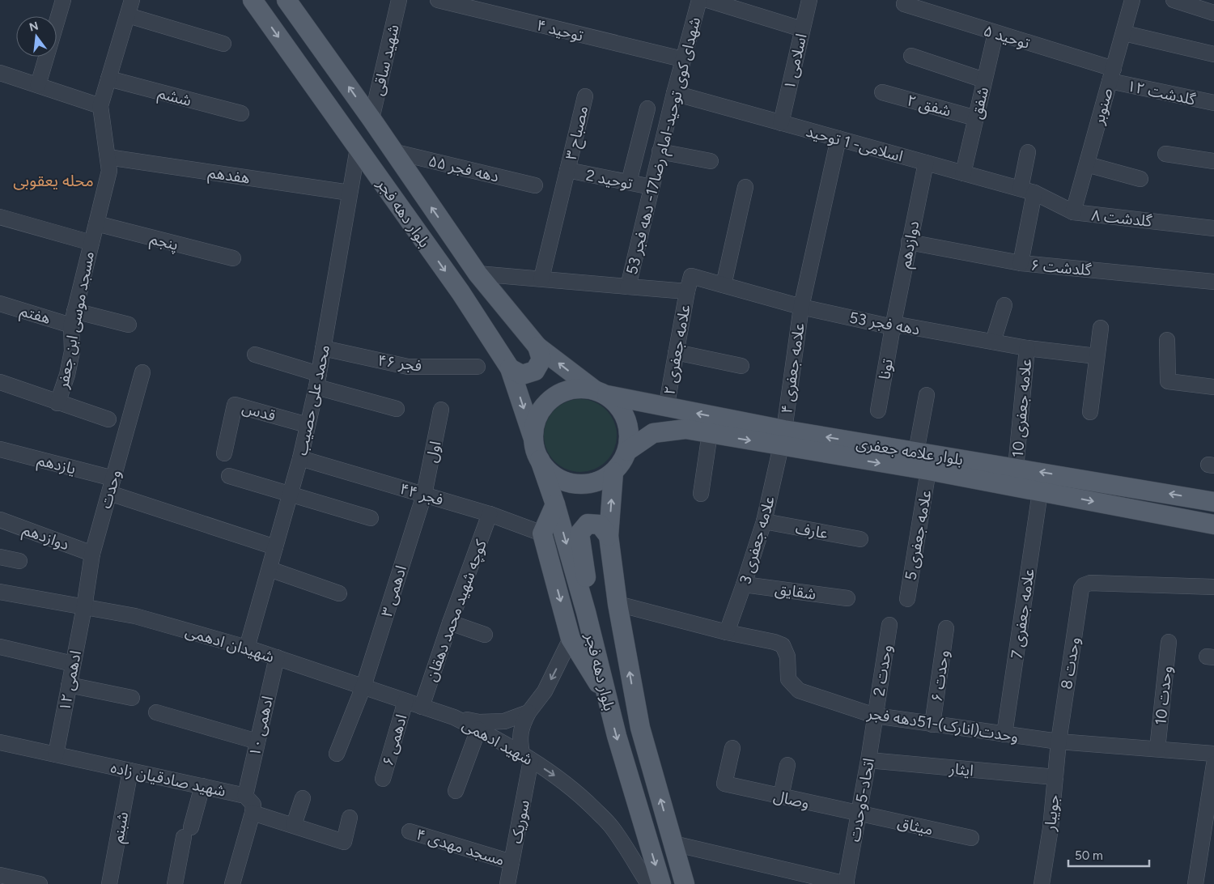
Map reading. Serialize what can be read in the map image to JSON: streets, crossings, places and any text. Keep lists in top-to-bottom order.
{
  "streets": {
    "main road": ["بلوار دهه فجر", "بلوار علامه جعفری"],
    "street": [
      "توحید ۴",
      "توحید ۵",
      "شهید ساقی",
      "اسلامی ۱",
      "گلدشت ۱۲",
      "ششم",
      "شفق",
      "شفق ۲",
      "صنوبر",
      "مصباح ۳",
      "اسلامی- 1 توحید",
      "شهدای کوی توحید-امام رضا17- دهه فجر 53",
      "دهه فجر ۵۵",
      "هفدهم",
      "توحید 2",
      "گلدشت ۸",
      "پنجم",
      "دوازدهم",
      "گلدشت ۶",
      "هفتم",
      "مسجد موسی ابن جعفر",
      "دهه فجر 53",
      "علامه جعفری ۲",
      "فجر ۴۶",
      "علامه جعفری ۴",
      "تونا",
      "محمد علی حصیب",
      "علامه جعفری 10",
      "قدس",
      "اول",
      "یازدهم",
      "وحدت",
      "فجر ۴۴",
      "عارف",
      "علامه جعفری 5",
      "علامه جعفری 3",
      "ادهمی ۳",
      "شقایق",
      "کوچه شهید محمد دهقان",
      "علامه جعفری 7",
      "شهیدان ادهمی",
      "وحدت 8",
      "وحدت 2",
      "وحدت ۶",
      "ادهمی ۱۲",
      "وحدت 10",
      "وحدت(انارک)-51دهه فجر",
      "ادهمی ۱۰",
      "ادهمی ۶",
      "شهید ادهمی",
      "ایثار",
      "شهید صادقیان زاده",
      "وصال",
      "اتحاد-5وحدت",
      "جویبار",
      "سوریک",
      "میثاق",
      "شبنم",
      "مسجد مهدی ۴"
    ]
  },
  "crossings": [
    ["توحید ۴", "شهدای کوی توحید-امام رضا17- دهه فجر 53"],
    ["توحید ۵", "گلدشت ۱۲"],
    ["توحید ۵", "شفق"],
    ["توحید ۵", "صنوبر"],
    ["شهید ساقی", "بلوار دهه فجر"],
    ["اسلامی ۱", "اسلامی- 1 توحید"],
    ["گلدشت ۱۲", "صنوبر"],
    ["ششم", "مسجد موسی ابن جعفر"],
    ["شفق", "شفق ۲"],
    ["شفق", "اسلامی- 1 توحید"],
    ["صنوبر", "گلدشت ۸"],
    ["مصباح ۳", "شهدای کوی توحید-امام رضا17- دهه فجر 53"],
    ["مصباح ۳", "توحید 2"],
    ["اسلامی- 1 توحید", "شهدای کوی توحید-امام رضا17- دهه فجر 53"],
    ["اسلامی- 1 توحید", "گلدشت ۸"],
    ["اسلامی- 1 توحید", "دوازدهم"],
    ["اسلامی- 1 توحید", "علامه جعفری ۴"],
    ["شهدای کوی توحید-امام رضا17- دهه فجر 53", "توحید 2"],
    ["شهدای کوی توحید-امام رضا17- دهه فجر 53", "بلوار دهه فجر"],
    ["دهه فجر ۵۵", "بلوار دهه فجر"],
    ["هفدهم", "مسجد موسی ابن جعفر"],
    ["هفدهم", "محمد علی حصیب"],
    ["بلوار دهه فجر", "محمد علی حصیب"],
    ["بلوار دهه فجر", "بلوار علامه جعفری"],
    ["بلوار دهه فجر", "وحدت(انارک)-51دهه فجر"],
    ["پنجم", "مسجد موسی ابن جعفر"],
    ["دوازدهم", "گلدشت ۶"],
    ["دوازدهم", "دهه فجر 53"],
    ["دوازدهم", "تونا"],
    ["دوازدهم", "وحدت"],
    ["هفتم", "مسجد موسی ابن جعفر"],
    ["دهه فجر 53", "علامه جعفری ۲"],
    ["دهه فجر 53", "علامه جعفری ۴"],
    ["دهه فجر 53", "تونا"],
    ["دهه فجر 53", "علامه جعفری 10"],
    ["علامه جعفری ۲", "بلوار علامه جعفری"],
    ["فجر ۴۶", "محمد علی حصیب"],
    ["علامه جعفری ۴", "بلوار علامه جعفری"],
    ["علامه جعفری ۴", "علامه جعفری 3"],
    ["محمد علی حصیب", "قدس"],
    ["محمد علی حصیب", "فجر ۴۴"],
    ["محمد علی حصیب", "شهیدان ادهمی"],
    ["علامه جعفری 10", "بلوار علامه جعفری"],
    ["بلوار علامه جعفری", "علامه جعفری 5"],
    ["بلوار علامه جعفری", "علامه جعفری 3"],
    ["بلوار علامه جعفری", "علامه جعفری 7"],
    ["اول", "فجر ۴۴"],
    ["اول", "ادهمی ۳"],
    ["یازدهم", "وحدت"],
    ["وحدت", "شهیدان ادهمی"],
    ["وحدت", "ادهمی ۱۲"],
    ["فجر ۴۴", "ادهمی ۳"],
    ["فجر ۴۴", "کوچه شهید محمد دهقان"],
    ["عارف", "علامه جعفری 3"],
    ["علامه جعفری 3", "شقایق"],
    ["علامه جعفری 3", "وحدت(انارک)-51دهه فجر"],
    ["ادهمی ۳", "شهیدان ادهمی"],
    ["کوچه شهید محمد دهقان", "شهیدان ادهمی"],
    ["علامه جعفری 7", "وحدت(انارک)-51دهه فجر"],
    ["شهیدان ادهمی", "ادهمی ۱۲"],
    ["شهیدان ادهمی", "ادهمی ۱۰"],
    ["شهیدان ادهمی", "ادهمی ۶"],
    ["شهیدان ادهمی", "شهید ادهمی"],
    ["وحدت 8", "وحدت(انارک)-51دهه فجر"],
    ["وحدت 8", "جویبار"],
    ["وحدت 2", "وحدت(انارک)-51دهه فجر"],
    ["وحدت 2", "اتحاد-5وحدت"],
    ["وحدت ۶", "وحدت(انارک)-51دهه فجر"],
    ["ادهمی ۱۲", "شهید صادقیان زاده"],
    ["وحدت 10", "وحدت(انارک)-51دهه فجر"],
    ["وحدت(انارک)-51دهه فجر", "اتحاد-5وحدت"],
    ["وحدت(انارک)-51دهه فجر", "جویبار"],
    ["ادهمی ۱۰", "شهید صادقیان زاده"],
    ["شهید ادهمی", "سوریک"],
    ["ایثار", "اتحاد-5وحدت"],
    ["ایثار", "جویبار"],
    ["شهید صادقیان زاده", "شبنم"],
    ["وصال", "اتحاد-5وحدت"],
    ["وصال", "میثاق"],
    ["اتحاد-5وحدت", "میثاق"],
    ["سوریک", "مسجد مهدی ۴"]
  ],
  "one_way": ["شهید ادهمی"],
  "districts": ["محله یعقوبی"],
  "scale_bar": "50 m",
  "north": "top"
}
